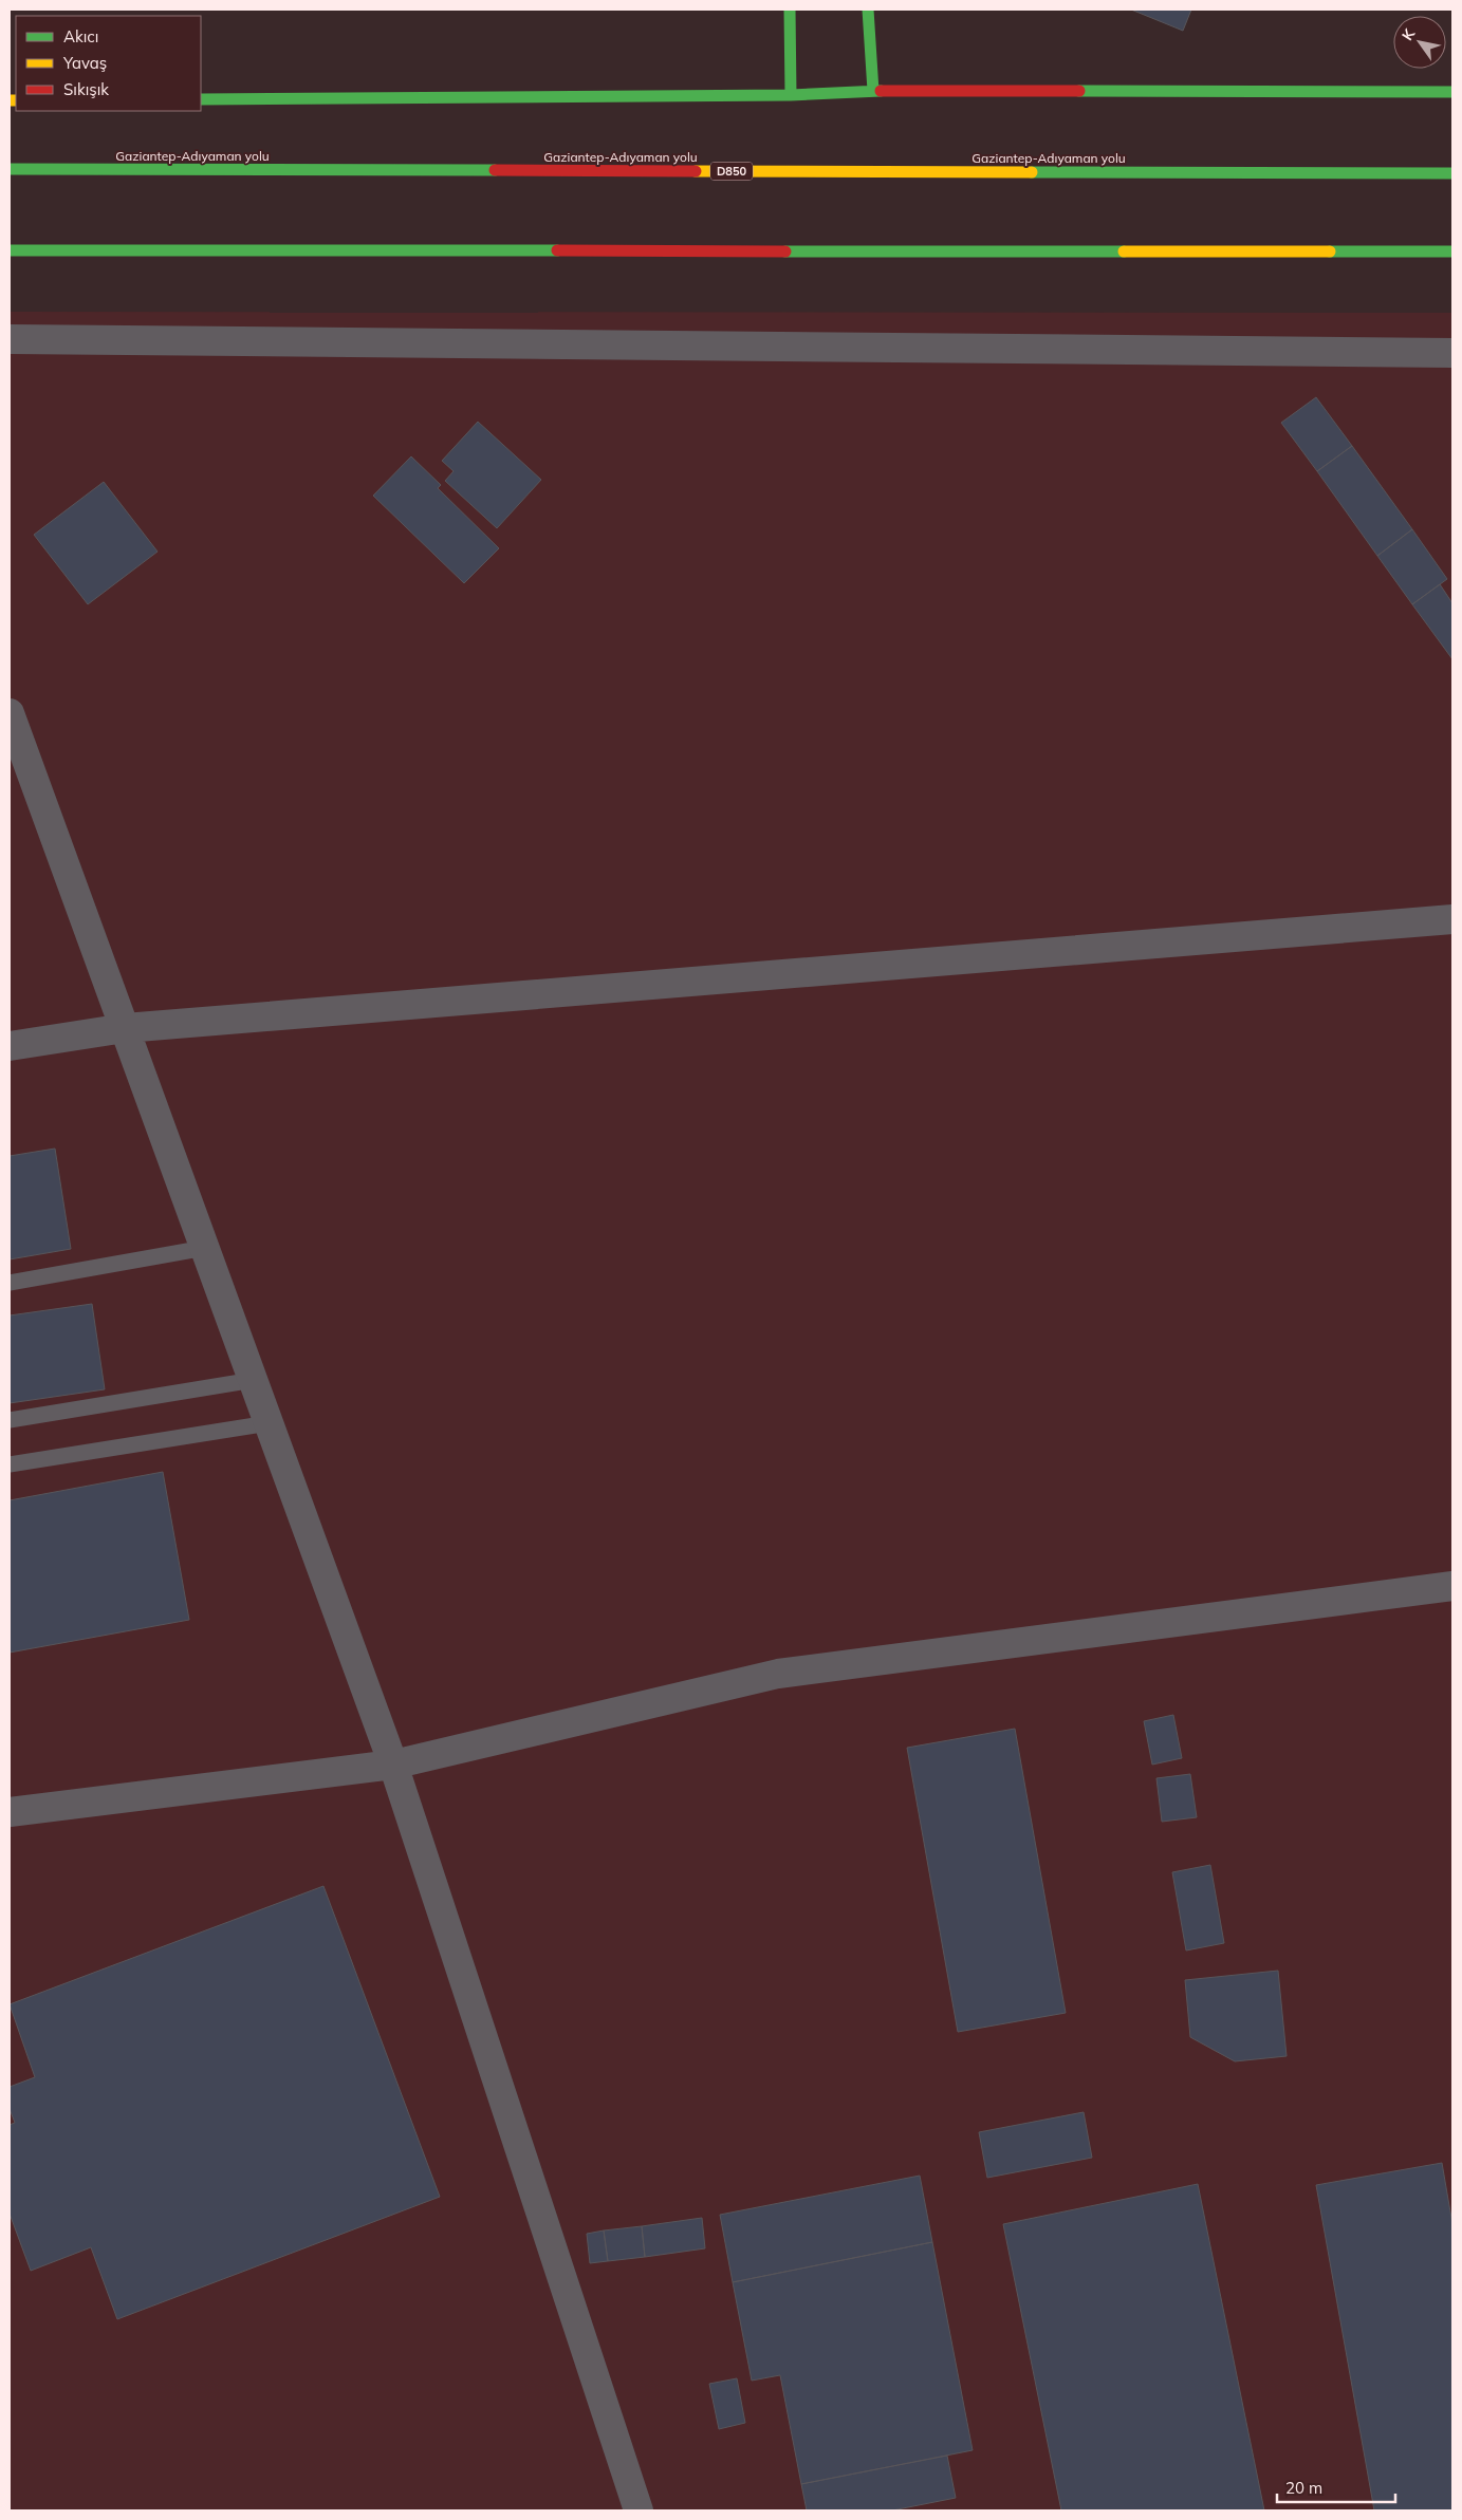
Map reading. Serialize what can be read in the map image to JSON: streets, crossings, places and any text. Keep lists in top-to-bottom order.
{
  "streets": {
    "main road": ["Gaziantep-Adıyaman yolu", "D850"]
  },
  "legend": ["Akıcı", "Yavaş", "Sıkışık"],
  "scale_bar": "20 m",
  "north": "top left"
}
